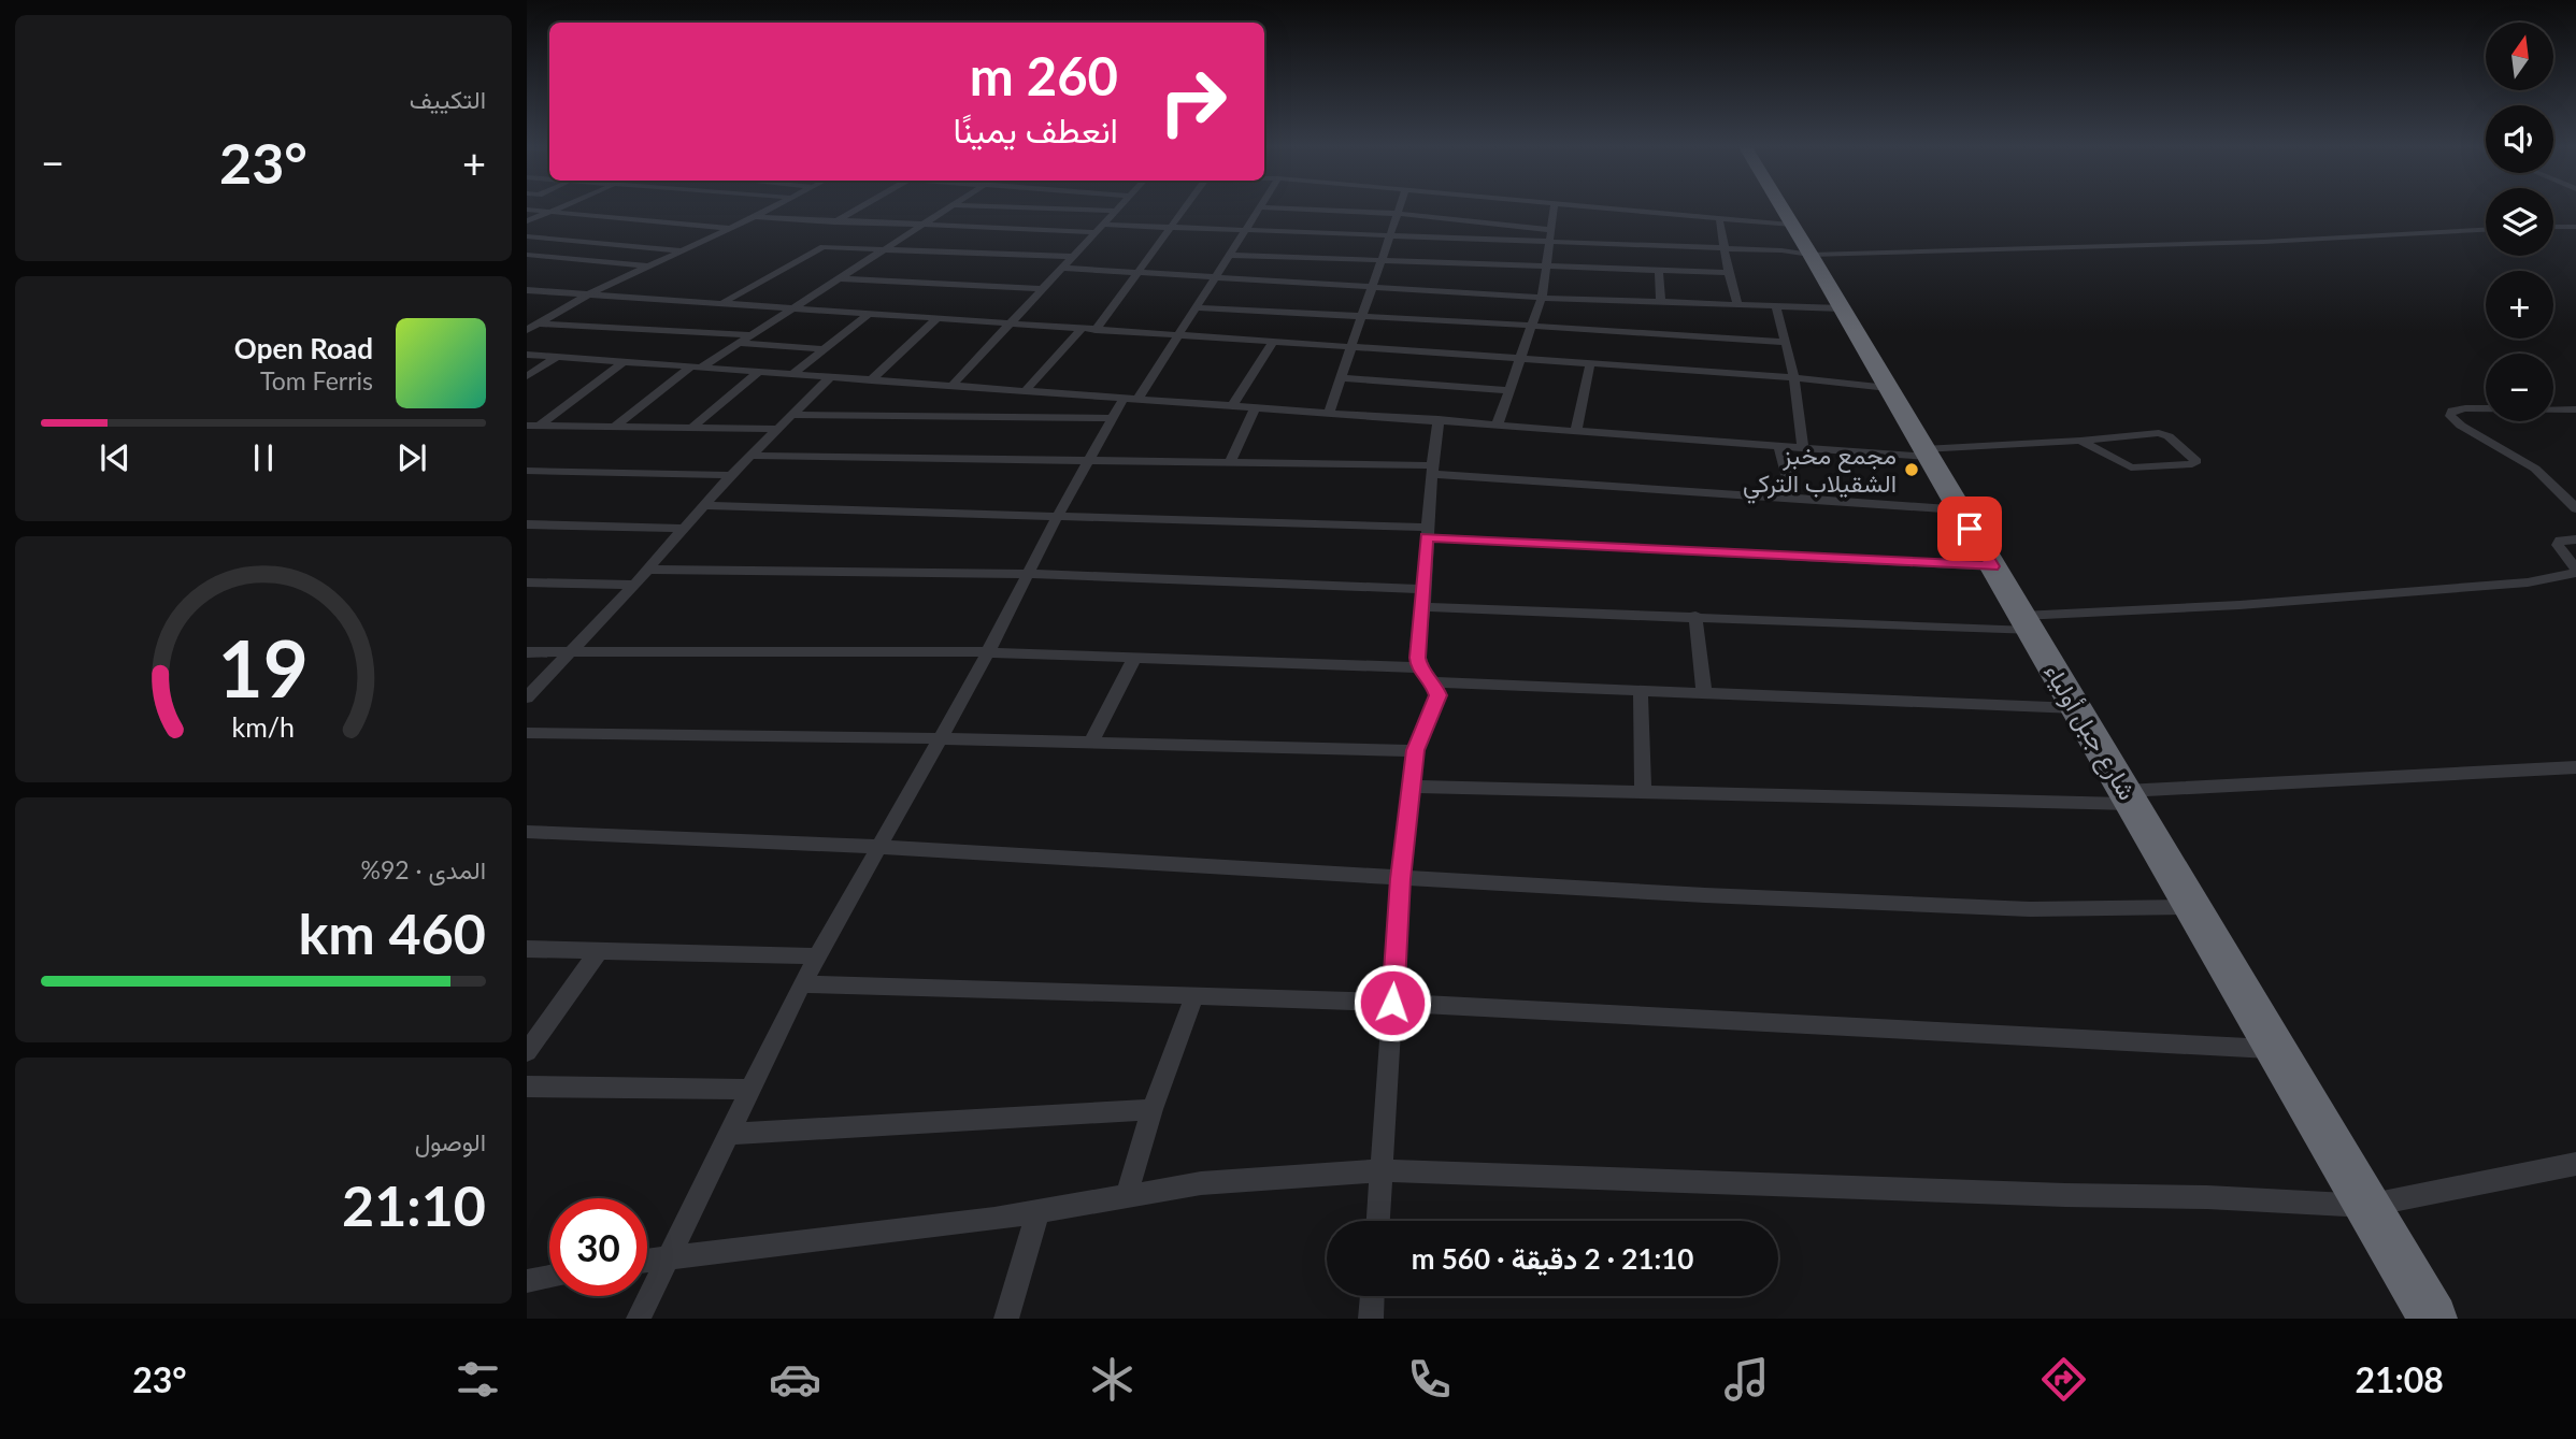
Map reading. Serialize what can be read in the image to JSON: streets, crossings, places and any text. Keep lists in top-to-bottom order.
{
  "streets": {
    "highway": ["شارع جبل أولياء"]
  },
  "places": ["مجمع مخبز الشقيلاب التركي"],
  "north": "top",
  "page": {
    "tile": [
      "التكييف",
      ["المدى · 92%", "460 km"],
      ["الوصول", "21:10"]
    ],
    "map_buttons": ["+", "−"],
    "turn": ["260 m", "انعطف يمينًا"],
    "heat": ["−", "23°", "+"],
    "song": ["Open Road", "Tom Ferris"],
    "limit": "30",
    "trip": "21:10 · 2 دقيقة · 560 m",
    "tabs": ["21:08", "23°"],
    "gauge": ["19", "km/h"]
  }
}
